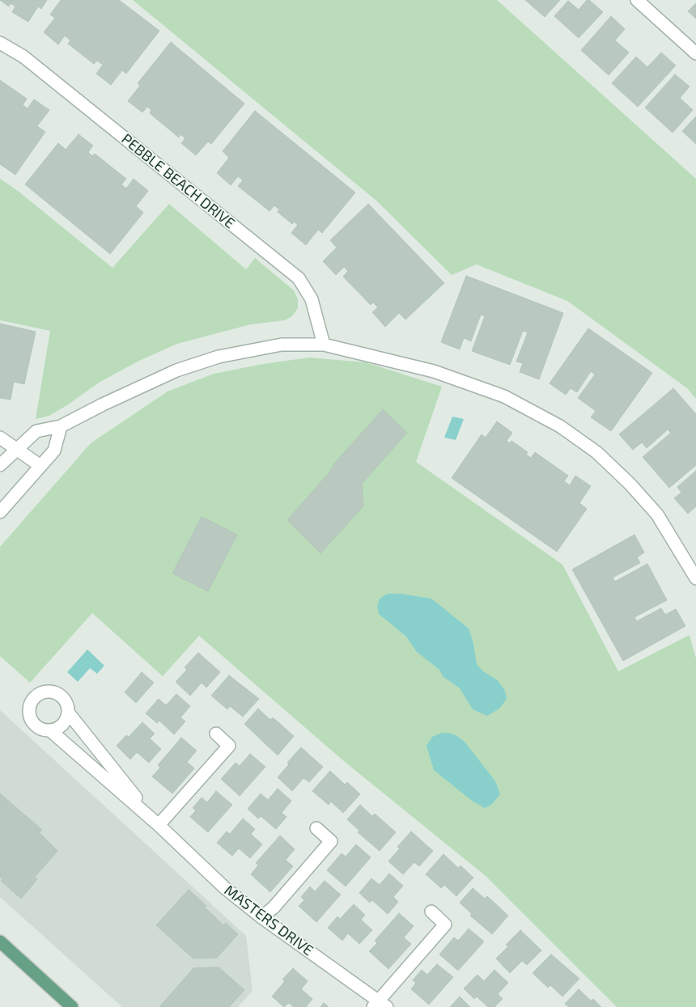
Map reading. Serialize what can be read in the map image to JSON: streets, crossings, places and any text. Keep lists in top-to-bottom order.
{
  "streets": {
    "street": ["PEBBLE BEACH DRIVE", "MASTERS DRIVE"]
  }
}
